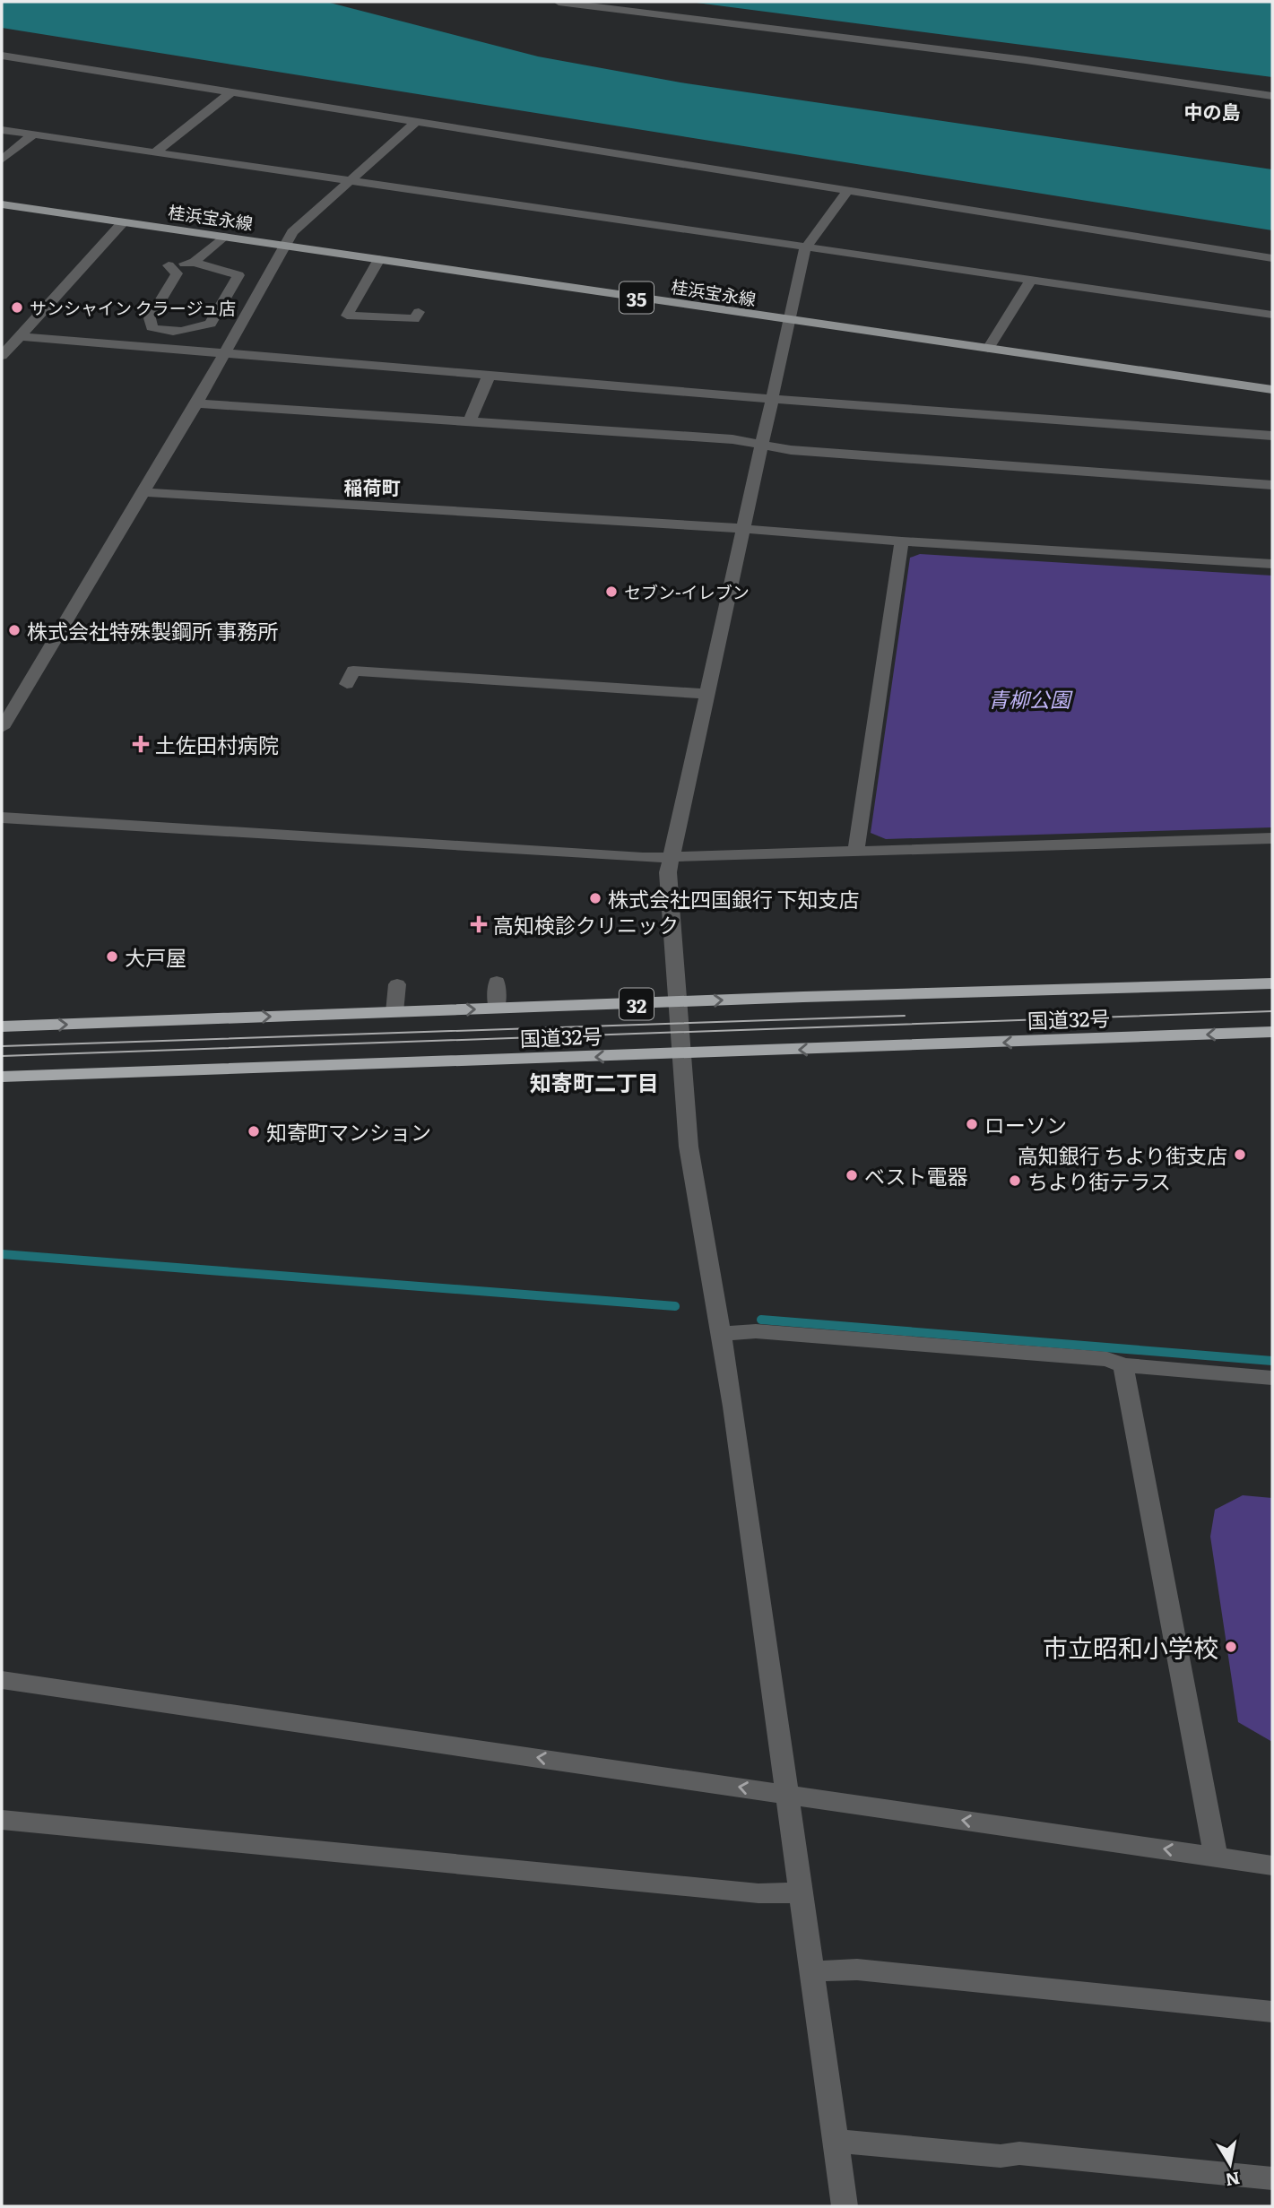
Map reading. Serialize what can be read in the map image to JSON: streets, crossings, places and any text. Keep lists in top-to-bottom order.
{
  "streets": {
    "highway": ["32", "国道32号"],
    "main road": ["桂浜宝永線", "35"]
  },
  "districts": ["中の島", "稲荷町", "知寄町二丁目"],
  "parks": ["青柳公園"],
  "places": {
    "other": [
      "サンシャイン クラージュ店",
      "セブン-イレブン",
      "株式会社特殊製鋼所 事務所",
      "株式会社四国銀行 下知支店",
      "大戸屋",
      "ローソン",
      "知寄町マンション",
      "高知銀行 ちより街支店",
      "ベスト電器",
      "ちより街テラス",
      "市立昭和小学校"
    ],
    "health": ["土佐田村病院", "高知検診クリニック"]
  },
  "north": "bottom"
}
